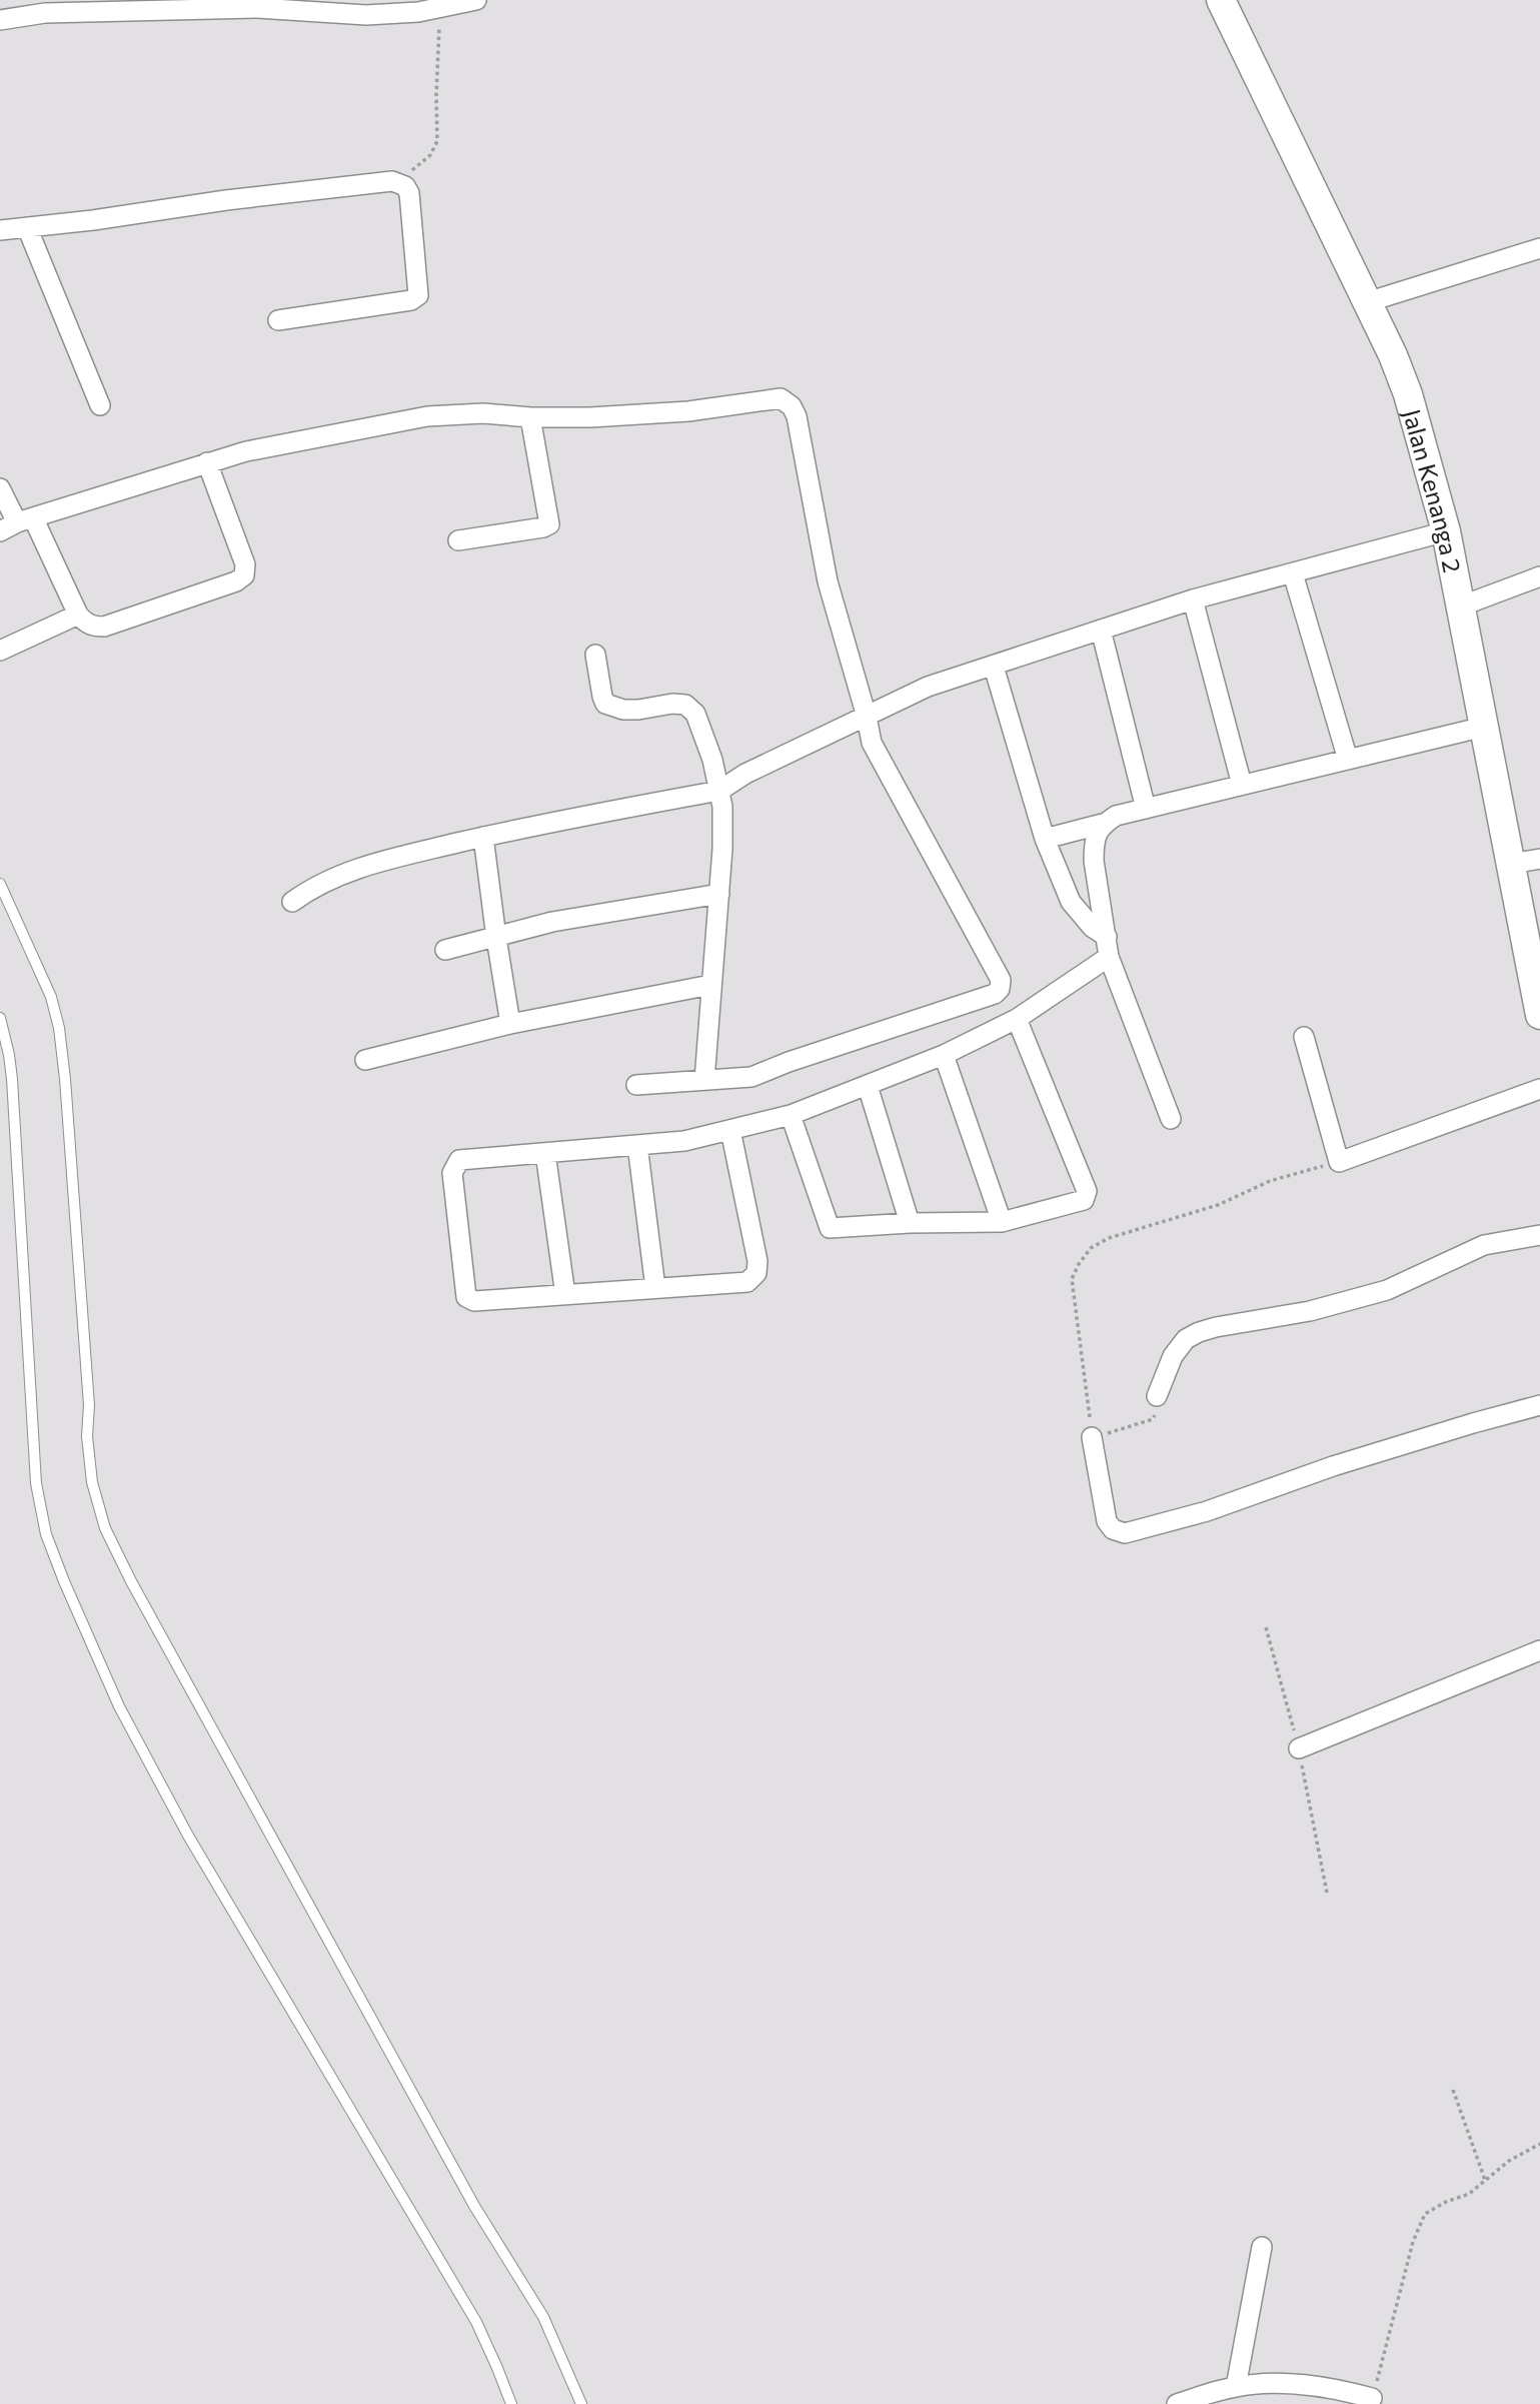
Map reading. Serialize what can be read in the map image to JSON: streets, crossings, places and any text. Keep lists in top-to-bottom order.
{
  "streets": {
    "main road": ["Jalan Kenanga 2"]
  }
}
